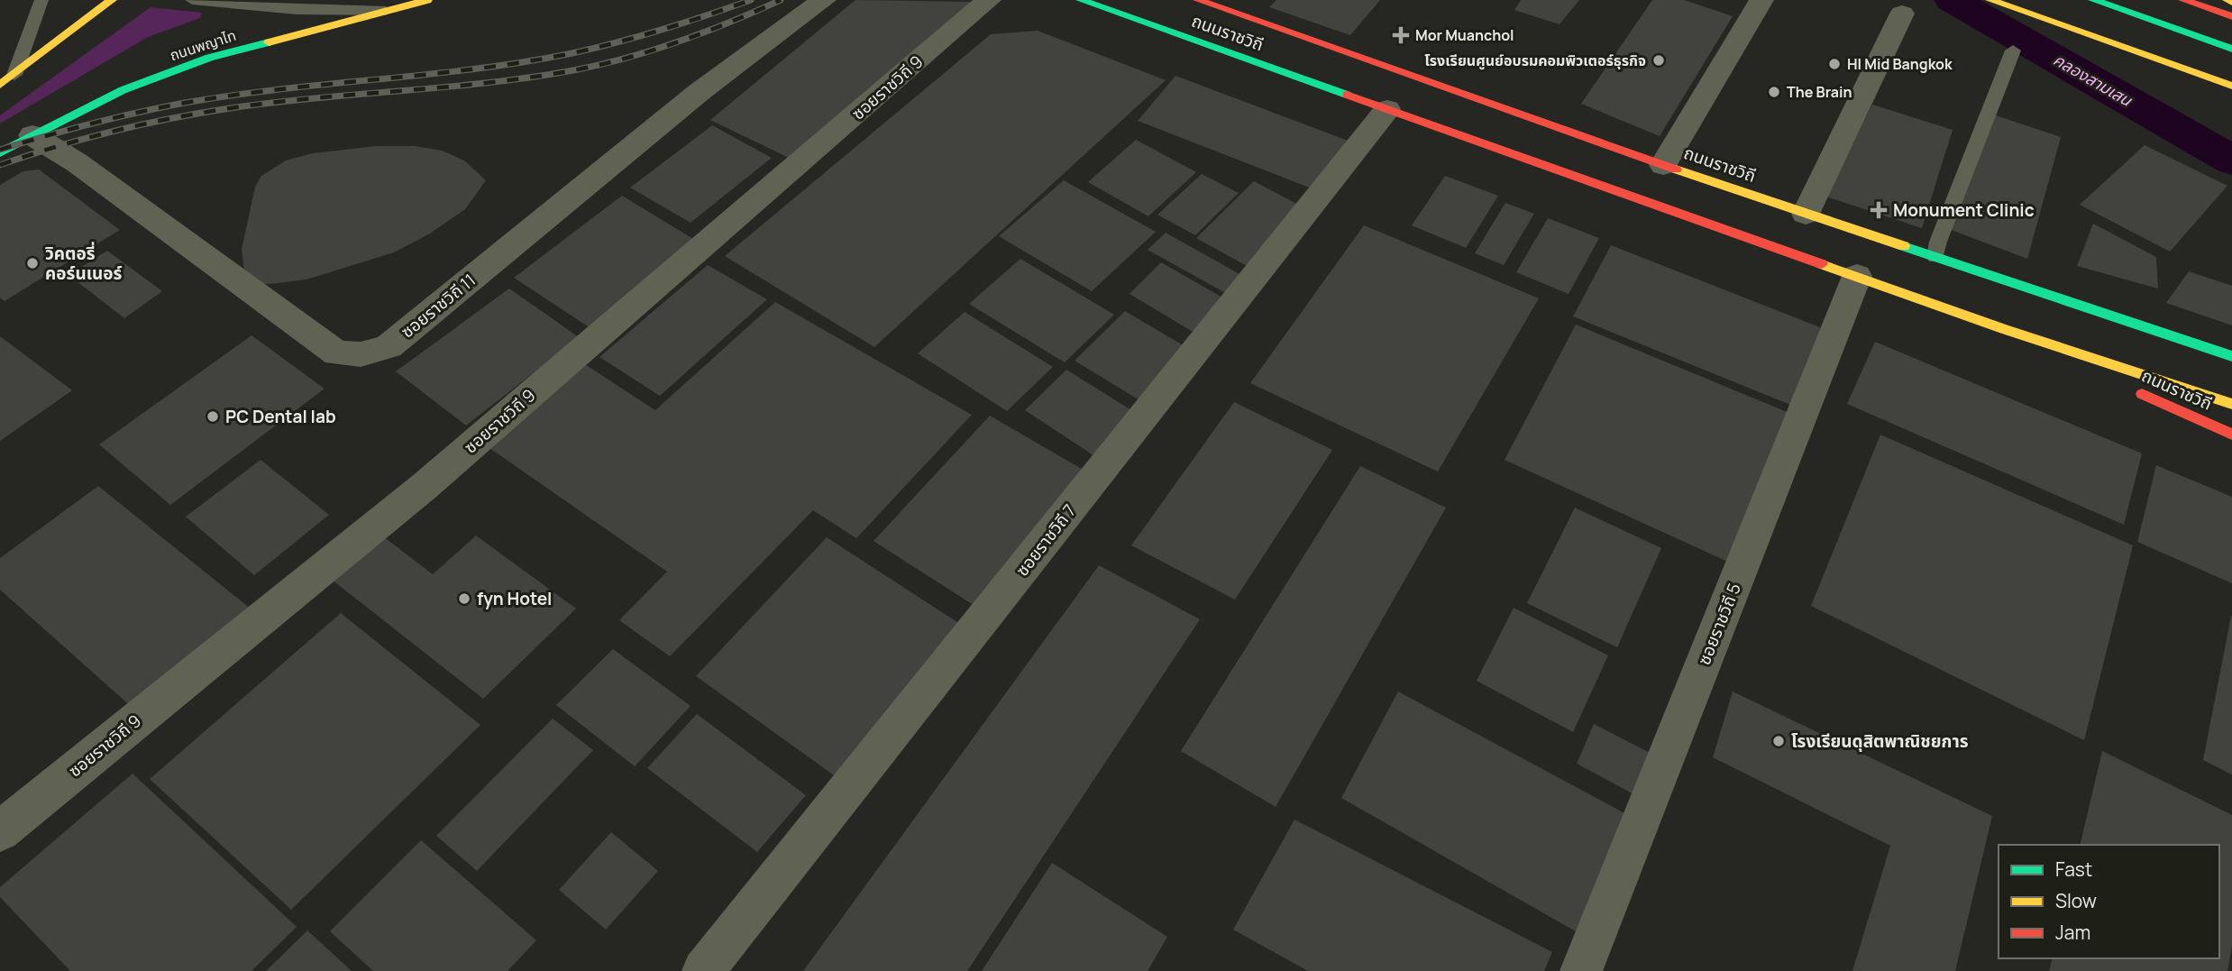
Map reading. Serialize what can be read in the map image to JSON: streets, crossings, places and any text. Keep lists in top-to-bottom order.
{
  "streets": {
    "main road": ["ถนนราชวิถี", "ถนนพญาไท"],
    "street": [
      "ซอยราชวิถี 9",
      "ซอยราชวิถี 11",
      "ซอยราชวิถี 7",
      "ซอยราชวิถี 5"
    ]
  },
  "crossings": [
    ["ถนนราชวิถี", "ซอยราชวิถี 7"],
    ["ถนนราชวิถี", "ซอยราชวิถี 5"],
    ["ถนนพญาไท", "ซอยราชวิถี 11"]
  ],
  "water": ["คลองสามเสน"],
  "places": {
    "health": ["Mor Muanchol", "Monument Clinic"],
    "other": [
      "โรงเรียนศูนย์อบรมคอมพิวเตอร์ธุรกิจ",
      "HI Mid Bangkok",
      "The Brain",
      "วิคตอรี่ คอร์นเนอร์",
      "PC Dental lab",
      "fyn Hotel",
      "โรงเรียนดุสิตพาณิชยการ"
    ]
  },
  "legend": ["Fast", "Slow", "Jam"]
}
